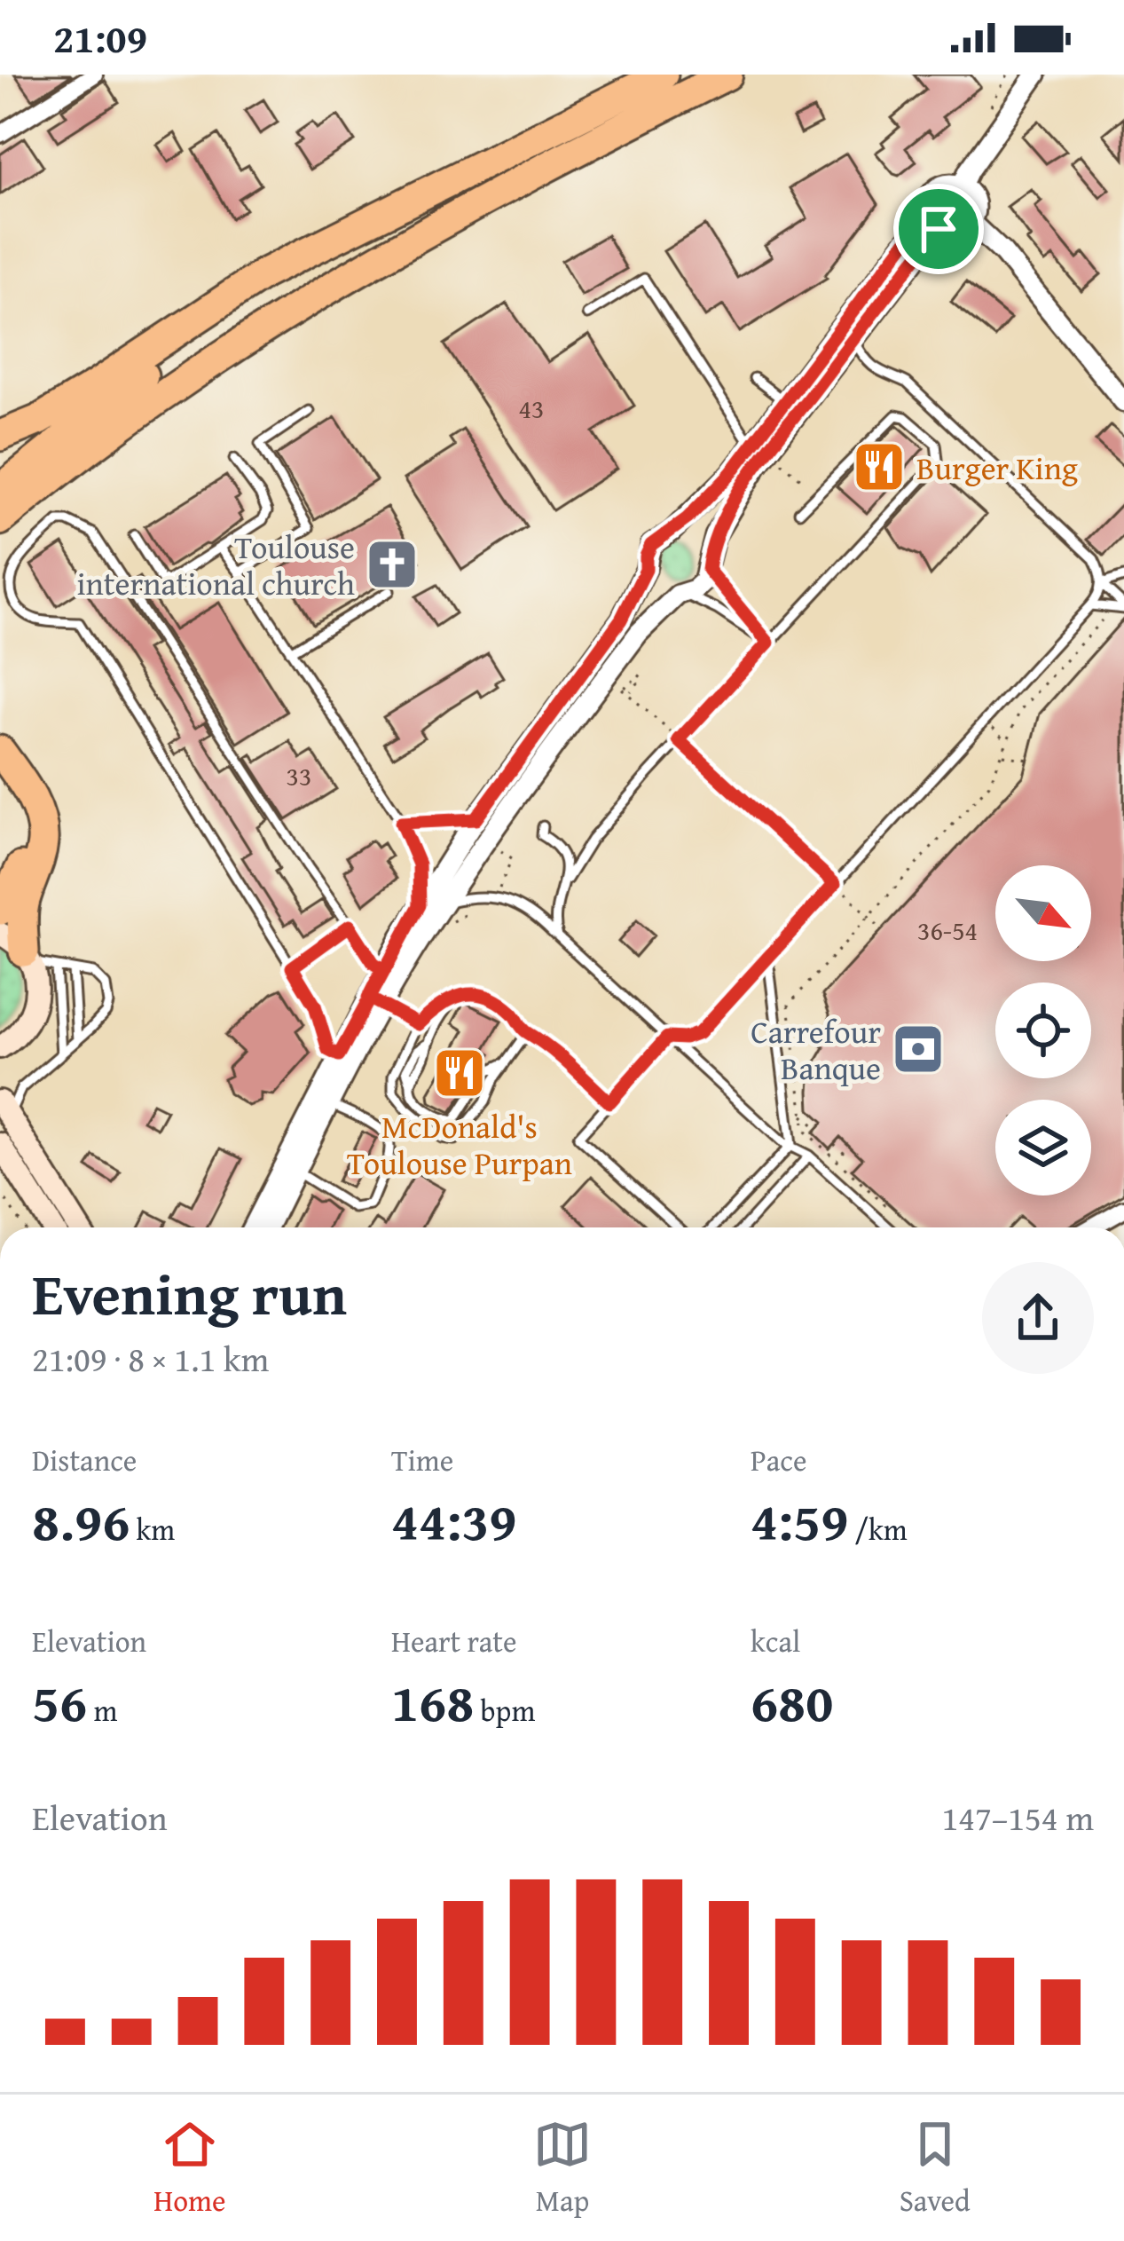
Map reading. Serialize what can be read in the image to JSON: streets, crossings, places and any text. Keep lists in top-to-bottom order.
{
  "places": {
    "restaurant": ["Burger King", "McDonald's Toulouse Purpan"],
    "church": ["Toulouse international church"],
    "bank": ["Carrefour Banque"]
  },
  "house_numbers": ["43", "33", "36-54"],
  "north": "bottom right",
  "page": {
    "status": "21:09",
    "heading": ["Evening run", "21:09 · 8 × 1.1 km"],
    "stats": [
      ["Distance", "8.96 km"],
      ["Time", "44:39"],
      ["Pace", "4:59 /km"],
      ["Elevation", "56 m"],
      ["Heart rate", "168 bpm"],
      ["kcal", "680"]
    ],
    "chart": ["Elevation", "147–154 m"],
    "tabs": ["Home", "Map", "Saved"]
  }
}
